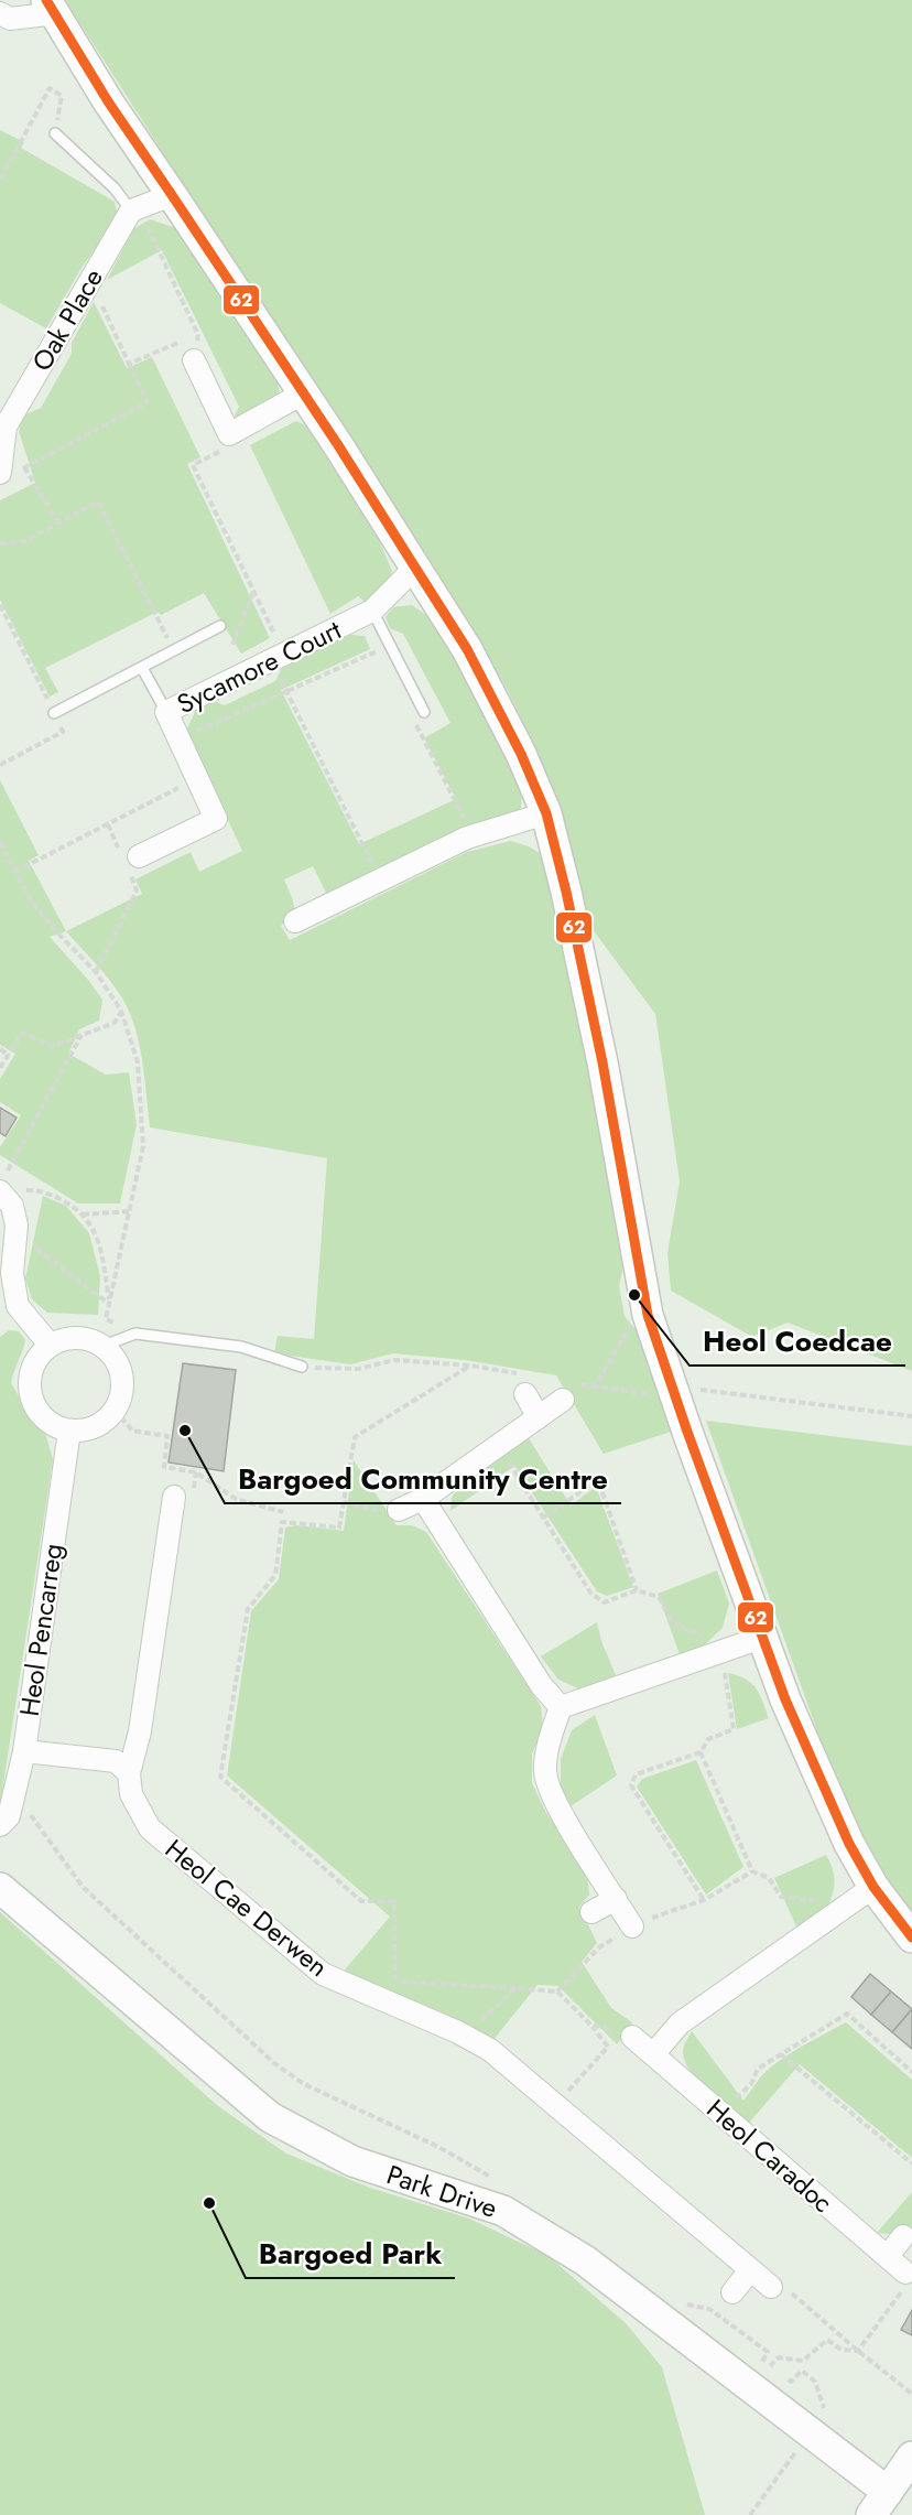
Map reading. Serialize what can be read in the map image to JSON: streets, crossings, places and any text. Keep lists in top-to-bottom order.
{
  "streets": {
    "street": [
      "Oak Place",
      "Sycamore Court",
      "Heol Pencarreg",
      "Heol Cae Derwen",
      "Heol Caradoc",
      "Park Drive"
    ]
  },
  "places": ["Heol Coedcae", "Bargoed Community Centre", "Bargoed Park"],
  "lines": ["transit line 62"]
}
